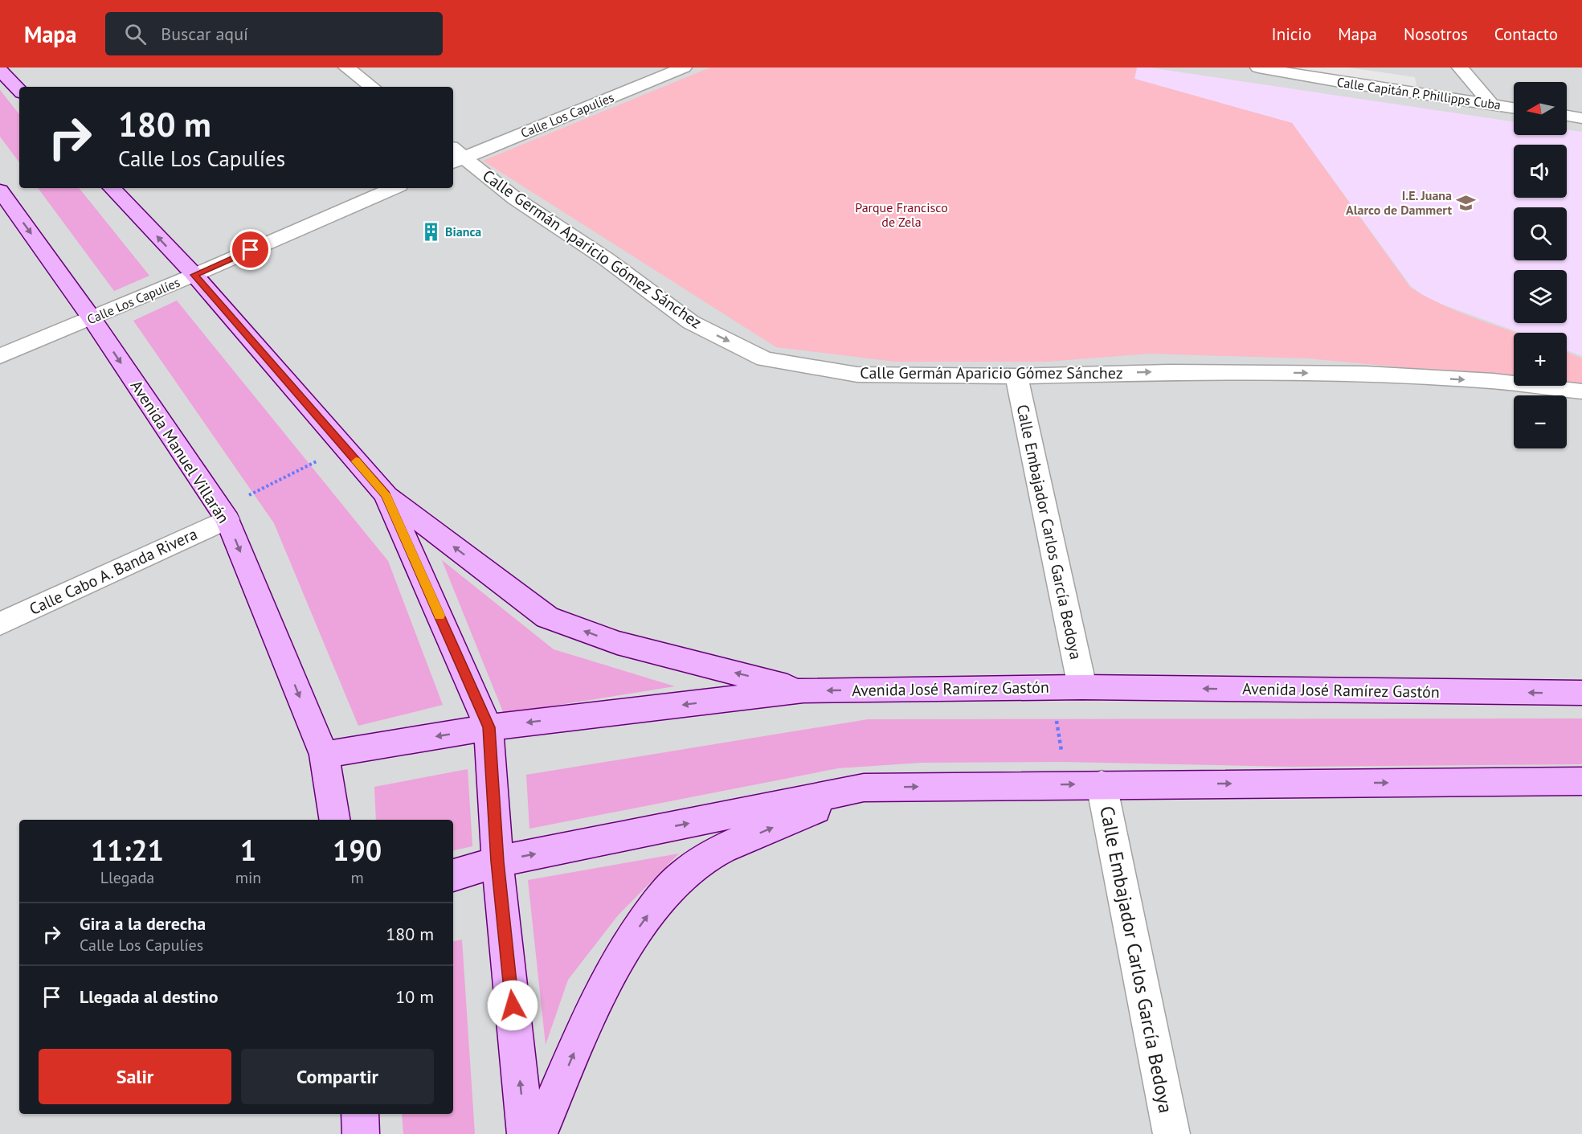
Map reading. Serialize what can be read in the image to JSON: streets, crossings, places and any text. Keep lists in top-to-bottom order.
{
  "streets": {
    "main road": ["Avenida Manuel Villarán", "Avenida José Ramírez Gastón"],
    "street": [
      "Calle Capitán P. Phillipps Cuba",
      "Calle Los Capulíes",
      "Calle Germán Aparicio Gómez Sánchez",
      "Calle Embajador Carlos García Bedoya",
      "Calle Cabo A. Banda Rivera"
    ]
  },
  "crossings": [
    ["Calle Los Capulíes", "Calle Germán Aparicio Gómez Sánchez"],
    ["Calle Los Capulíes", "Avenida Manuel Villarán"],
    ["Calle Germán Aparicio Gómez Sánchez", "Calle Embajador Carlos García Bedoya"],
    ["Avenida Manuel Villarán", "Calle Cabo A. Banda Rivera"],
    ["Avenida Manuel Villarán", "Avenida José Ramírez Gastón"],
    ["Calle Embajador Carlos García Bedoya", "Avenida José Ramírez Gastón"]
  ],
  "one_way": ["Calle Germán Aparicio Gómez Sánchez"],
  "parks": ["Parque Francisco de Zela"],
  "places": {
    "school or university": ["I.E. Juana Alarco de Dammert"],
    "building": ["Bianca"]
  },
  "north": "left",
  "page": {
    "header": "Mapa",
    "search": "Buscar aquí",
    "nav": [
      "Inicio",
      "Mapa",
      "Nosotros",
      "Contacto"
    ],
    "map_buttons": ["+", "−"],
    "turn": ["180 m", "Calle Los Capulíes"],
    "eta": [
      "11:21",
      "Llegada",
      "1",
      "min",
      "190",
      "m"
    ],
    "list": [
      {
        "name": "Gira a la derecha",
        "note": "Calle Los Capulíes",
        "value": "180 m"
      },
      {
        "name": "Llegada al destino",
        "value": "10 m"
      }
    ],
    "buttons": ["Salir", "Compartir"]
  }
}
